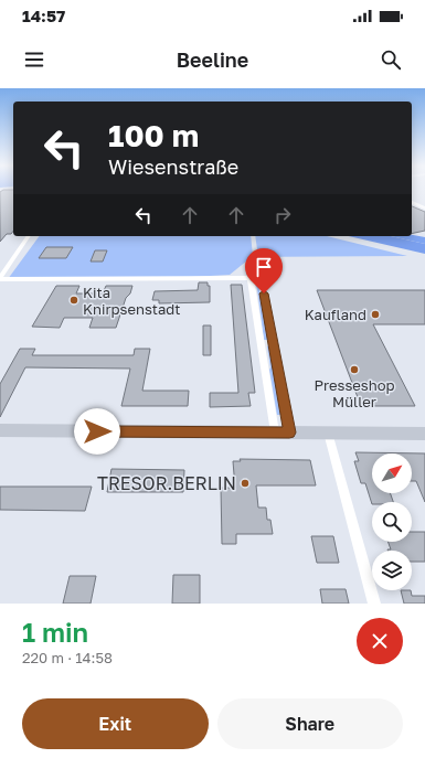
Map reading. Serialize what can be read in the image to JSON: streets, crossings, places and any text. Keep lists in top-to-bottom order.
{
  "places": [
    "Kita Knirpsenstadt",
    "Kaufland",
    "Presseshop Müller",
    "TRESOR.BERLIN"
  ],
  "north": "top right",
  "page": {
    "status": "14:57",
    "header": "Beeline",
    "turn": ["100 m", "Wiesenstraße"],
    "heading": ["1 min", "220 m · 14:58"],
    "buttons": ["Exit", "Share"]
  }
}
